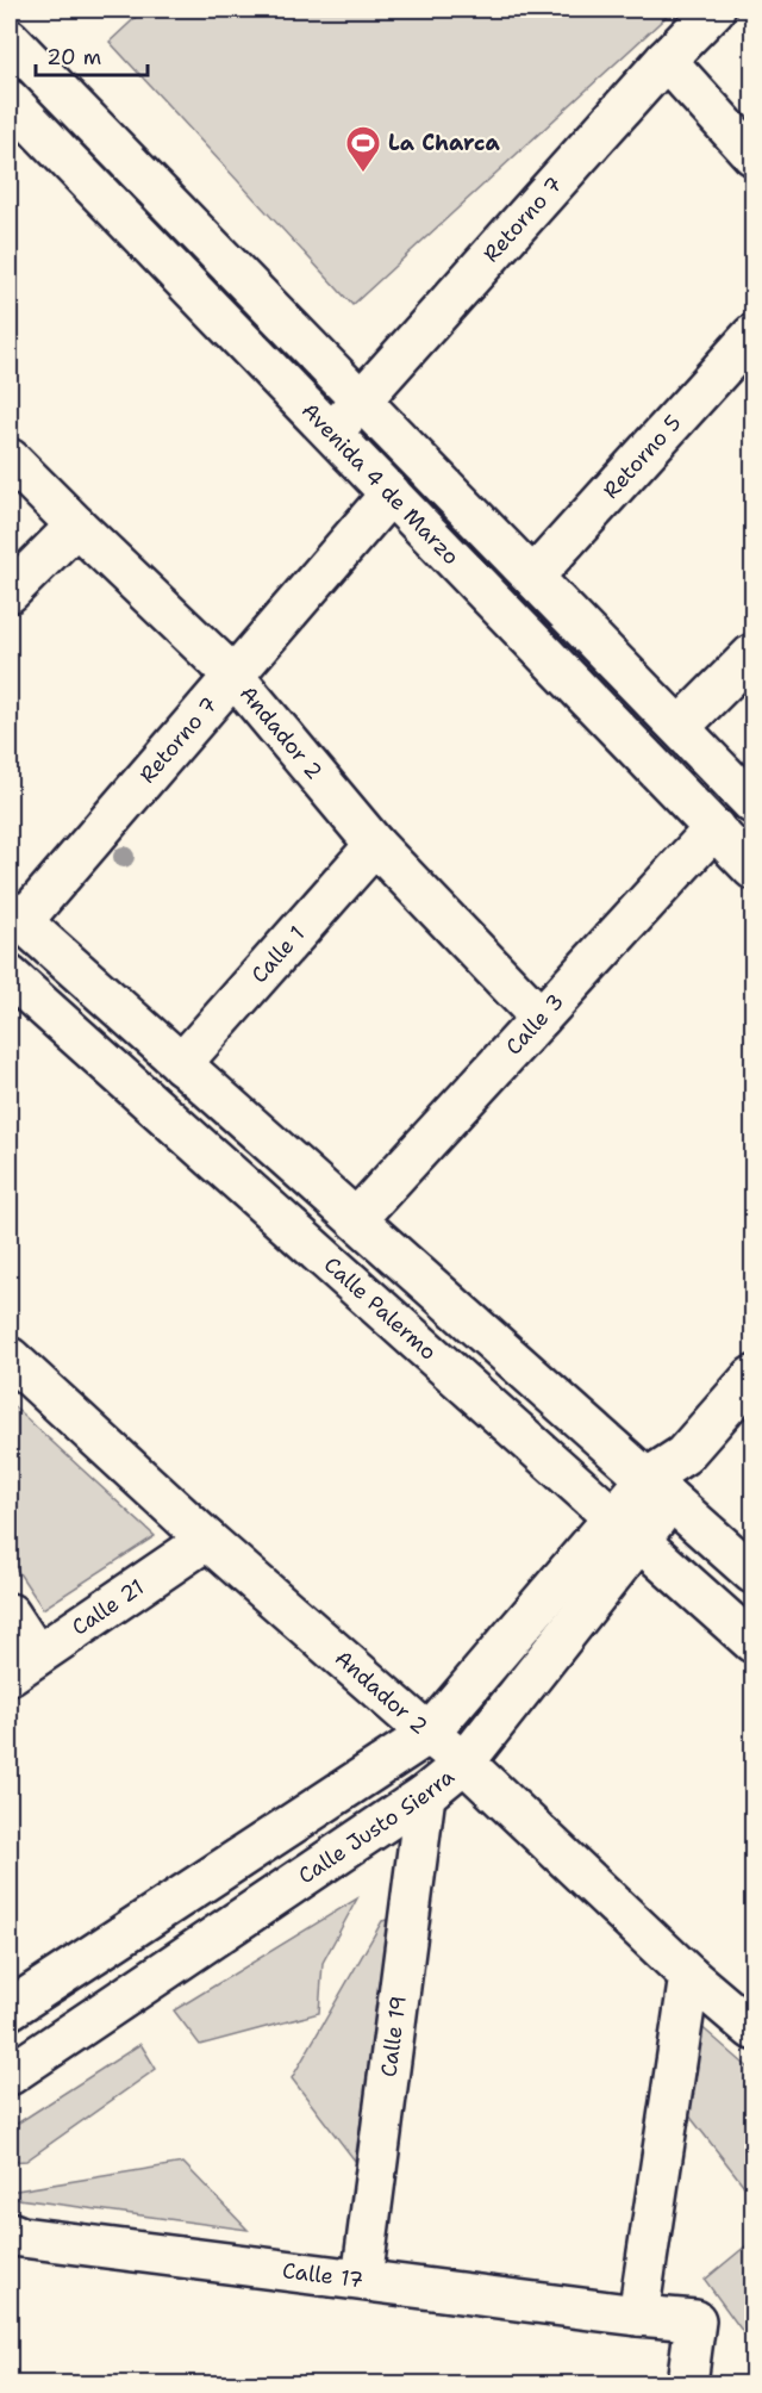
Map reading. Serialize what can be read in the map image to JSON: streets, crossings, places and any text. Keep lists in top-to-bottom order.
{
  "streets": {
    "street": [
      "Retorno 7",
      "Retorno 5",
      "Avenida 4 de Marzo",
      "Andador 2",
      "Calle 1",
      "Calle 3",
      "Calle Palermo",
      "Calle 21",
      "Calle Justo Sierra",
      "Calle 19",
      "Calle 17"
    ]
  },
  "crossings": [
    ["Retorno 7", "Avenida 4 de Marzo"],
    ["Retorno 7", "Andador 2"],
    ["Retorno 5", "Avenida 4 de Marzo"],
    ["Avenida 4 de Marzo", "Calle 3"],
    ["Andador 2", "Calle 1"],
    ["Andador 2", "Calle 3"],
    ["Andador 2", "Calle 21"],
    ["Andador 2", "Calle Justo Sierra"],
    ["Calle Palermo", "Calle Justo Sierra"],
    ["Calle Justo Sierra", "Calle 19"],
    ["Calle 19", "Calle 17"]
  ],
  "places": {
    "sports": ["La Charca"]
  },
  "scale_bar": "20 m"
}
